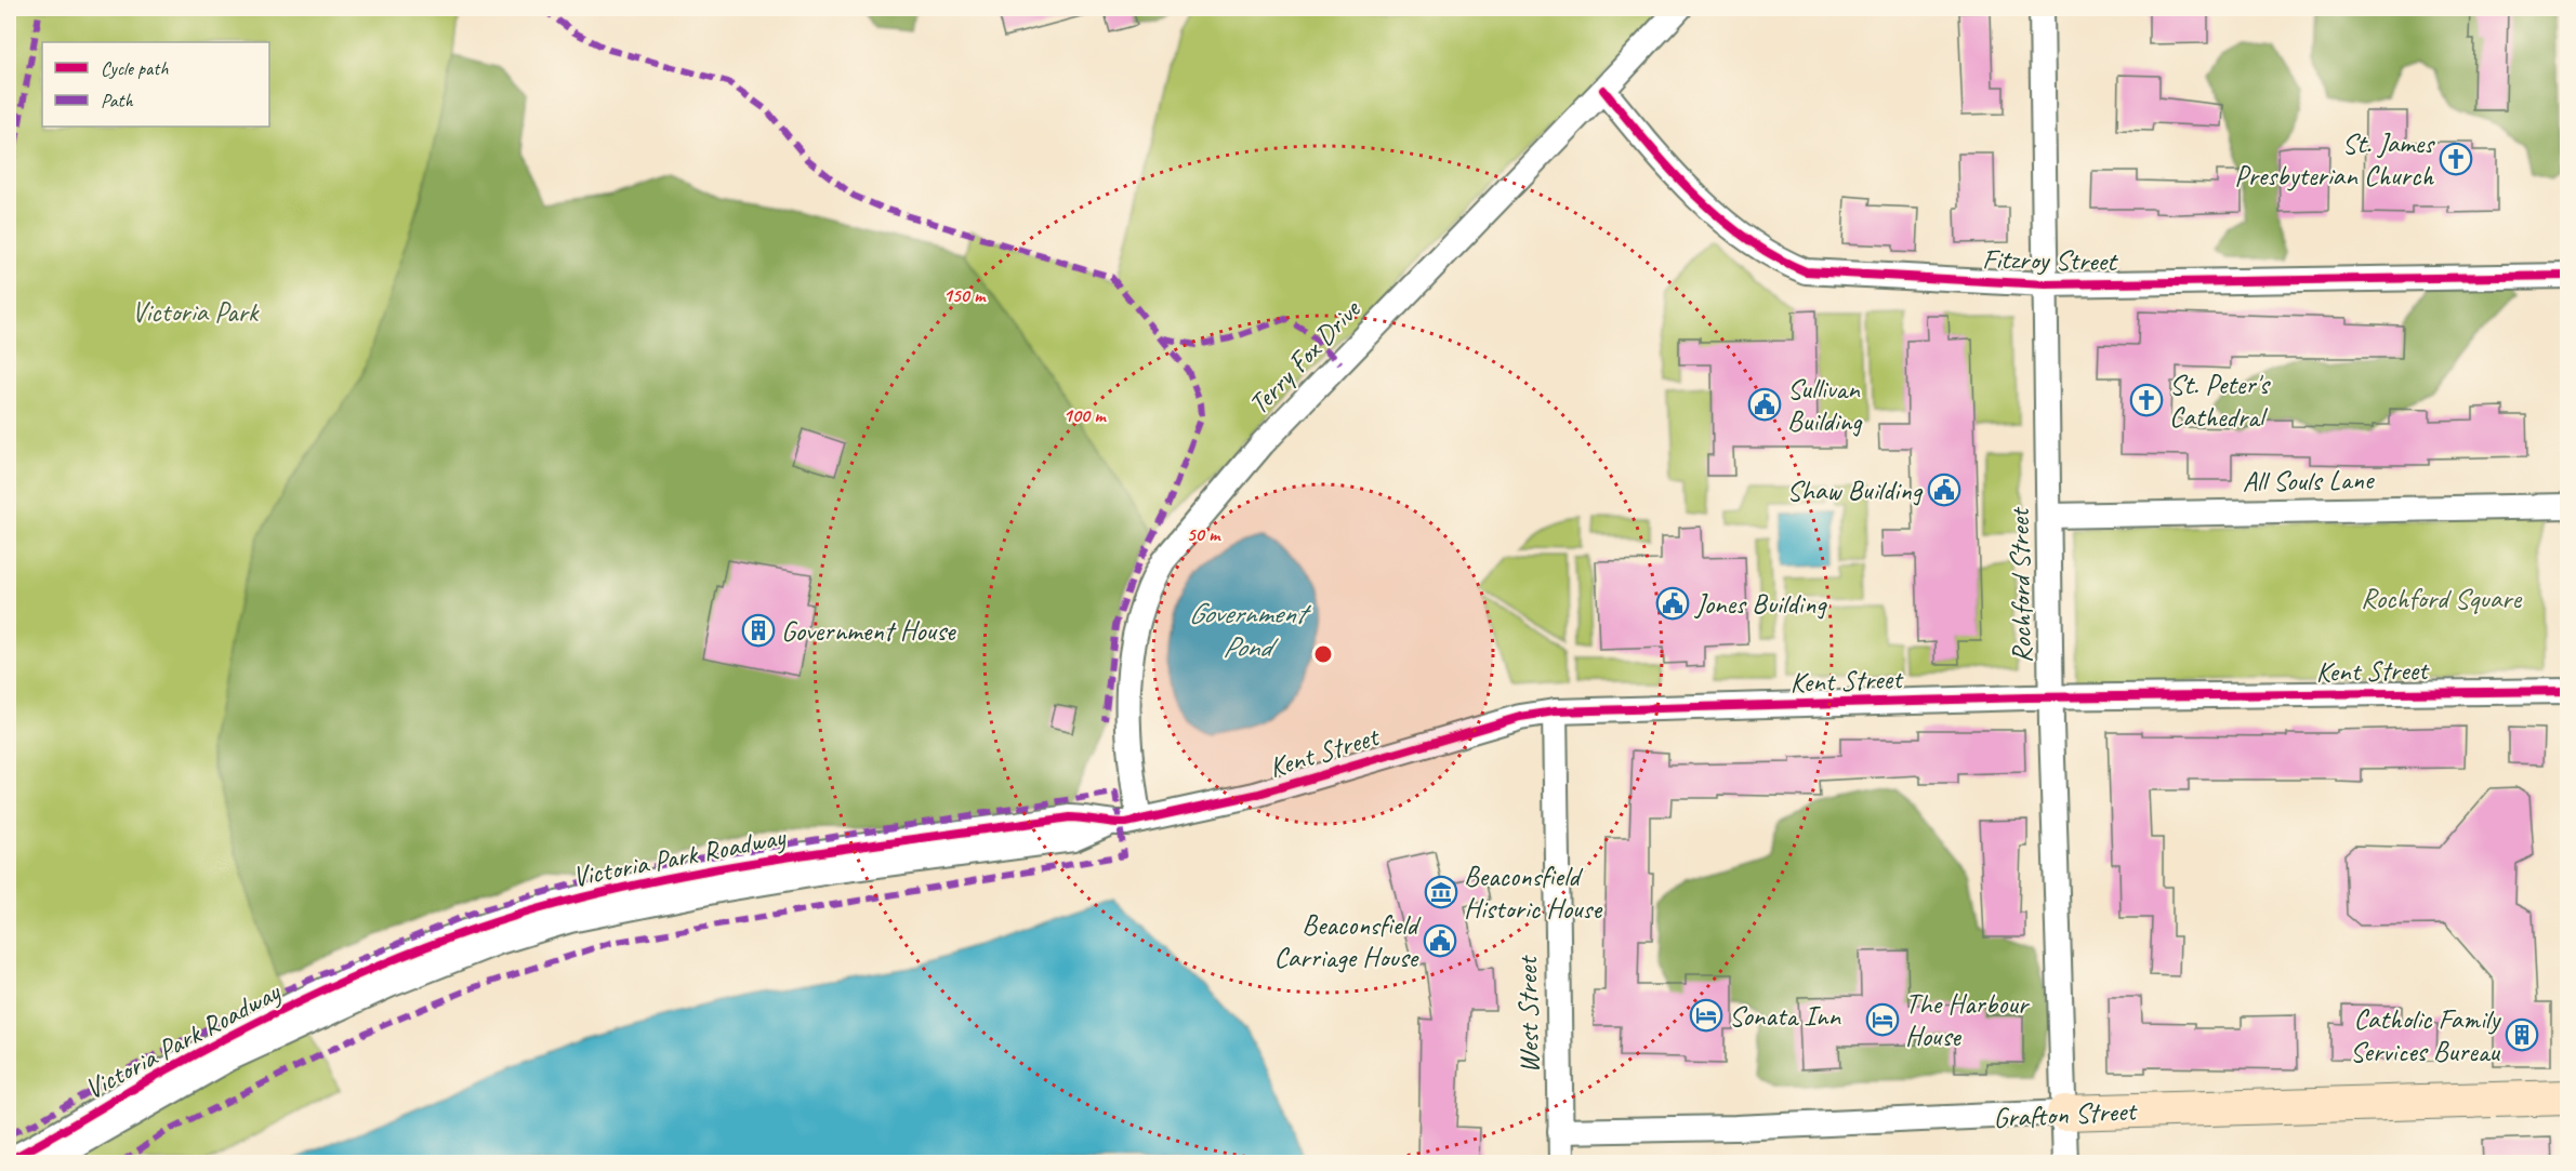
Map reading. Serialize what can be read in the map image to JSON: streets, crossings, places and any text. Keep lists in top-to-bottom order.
{
  "streets": {
    "street": [
      "Fitzroy Street",
      "Terry Fox Drive",
      "All Souls Lane",
      "Rochford Street",
      "Kent Street",
      "Victoria Park Roadway",
      "West Street",
      "Grafton Street"
    ]
  },
  "crossings": [
    ["Fitzroy Street", "Terry Fox Drive"],
    ["Fitzroy Street", "Rochford Street"],
    ["Terry Fox Drive", "Kent Street"],
    ["Terry Fox Drive", "Victoria Park Roadway"],
    ["All Souls Lane", "Rochford Street"],
    ["Rochford Street", "Kent Street"],
    ["Rochford Street", "Grafton Street"],
    ["Kent Street", "Victoria Park Roadway"],
    ["Kent Street", "West Street"],
    ["West Street", "Grafton Street"]
  ],
  "water": ["Government Pond"],
  "parks": ["Victoria Park", "Rochford Square"],
  "places": {
    "church": ["St. James Presbyterian Church", "St. Peter's Cathedral"],
    "public building": [
      "Sullivan Building",
      "Shaw Building",
      "Jones Building",
      "Beaconsfield Carriage House"
    ],
    "building": ["Government House", "Catholic Family Services Bureau"],
    "museum": ["Beaconsfield Historic House"],
    "hotel": ["Sonata Inn", "The Harbour House"]
  },
  "legend": ["Cycle path", "Path"],
  "rings": ["150 m", "100 m", "50 m"]
}
